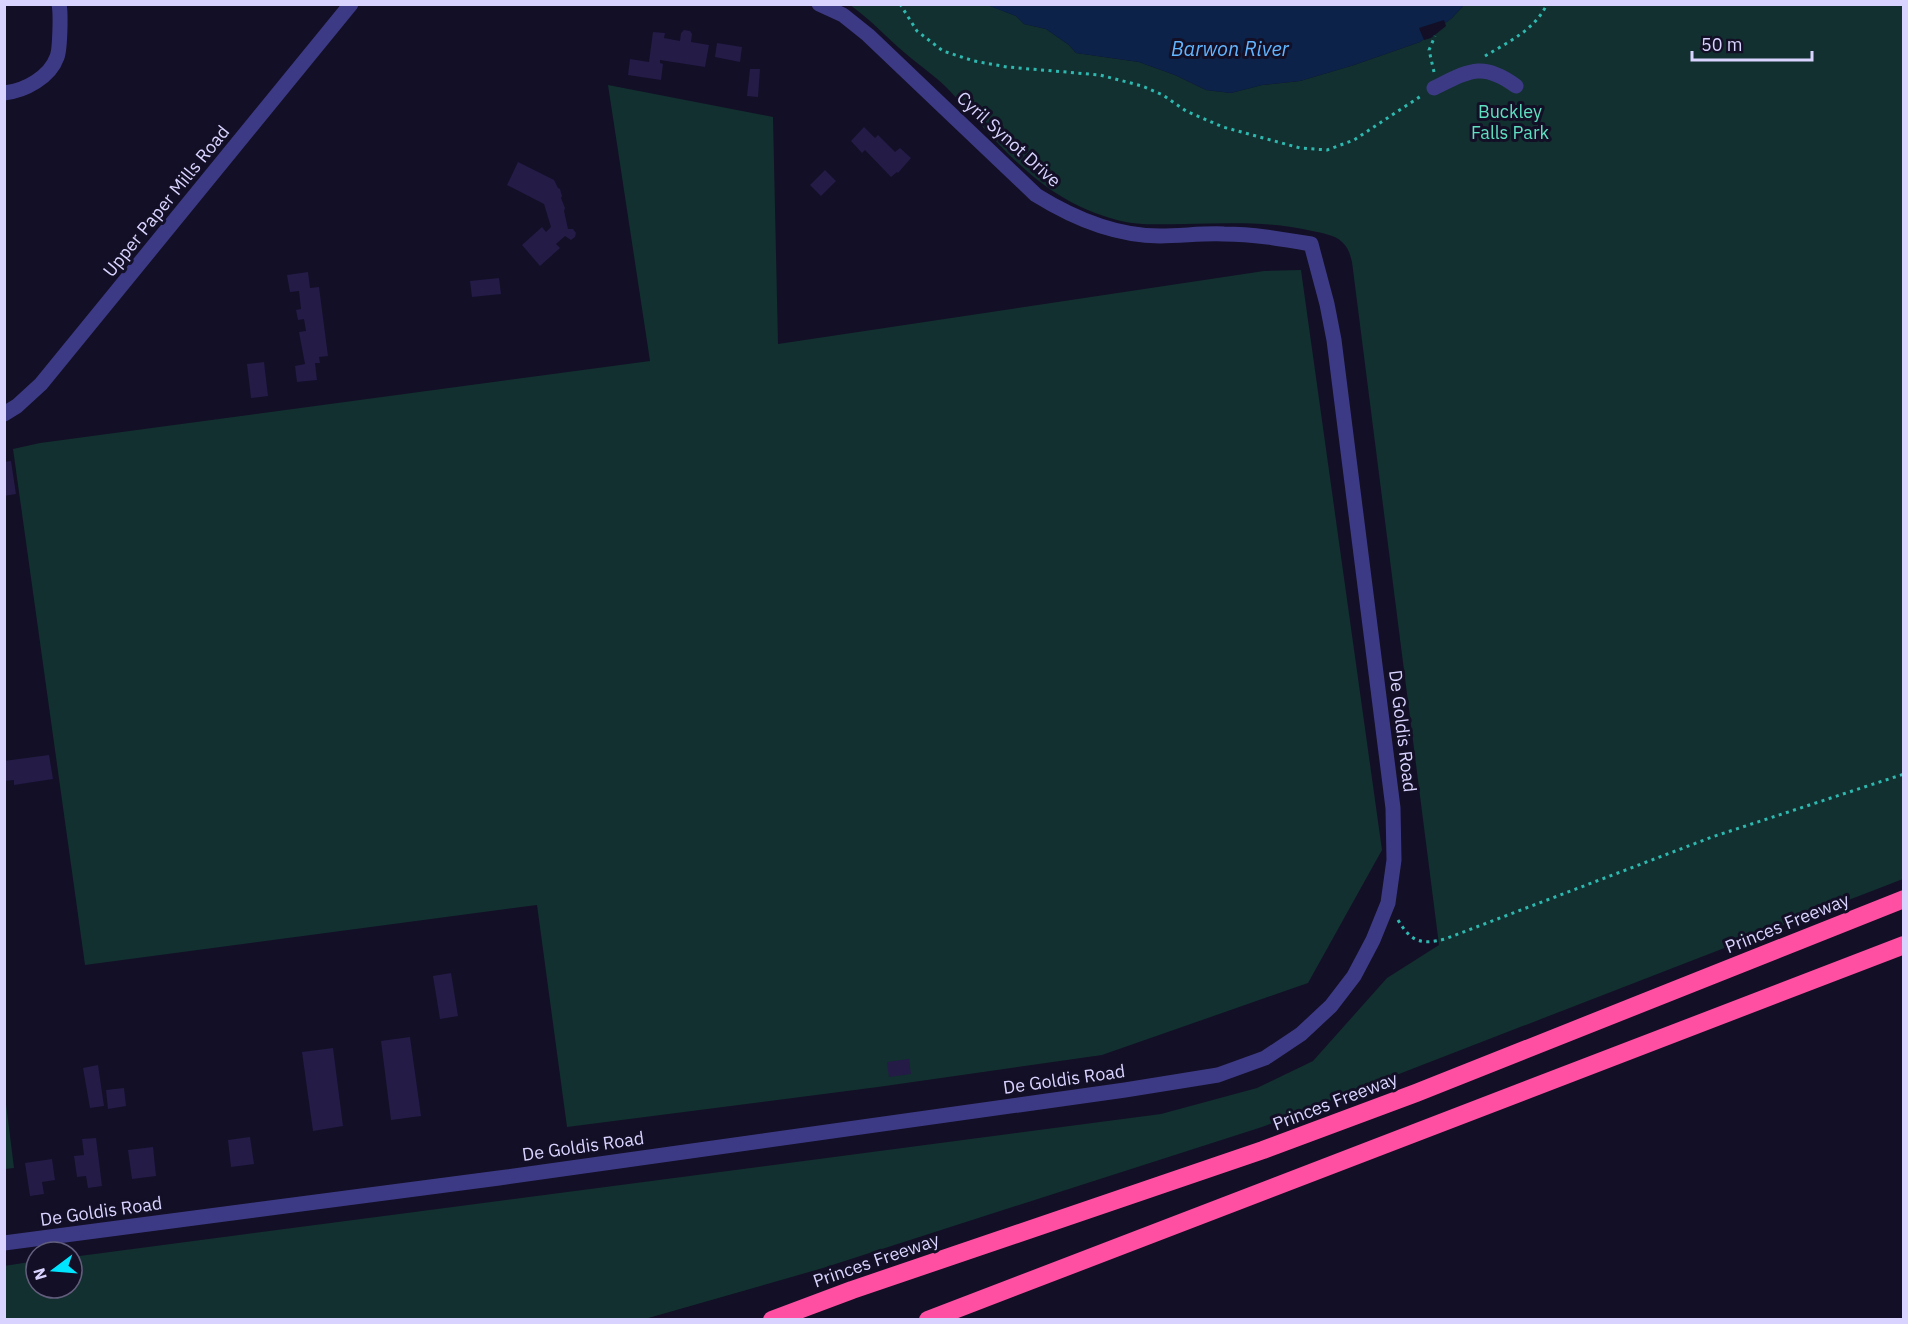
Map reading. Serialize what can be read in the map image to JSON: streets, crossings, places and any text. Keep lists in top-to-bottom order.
{
  "streets": {
    "highway": ["Princes Freeway"],
    "street": ["Cyril Synot Drive", "Upper Paper Mills Road", "De Goldis Road"]
  },
  "crossings": [
    ["Cyril Synot Drive", "De Goldis Road"]
  ],
  "water": ["Barwon River"],
  "parks": ["Buckley Falls Park"],
  "scale_bar": "50 m",
  "north": "left"
}
